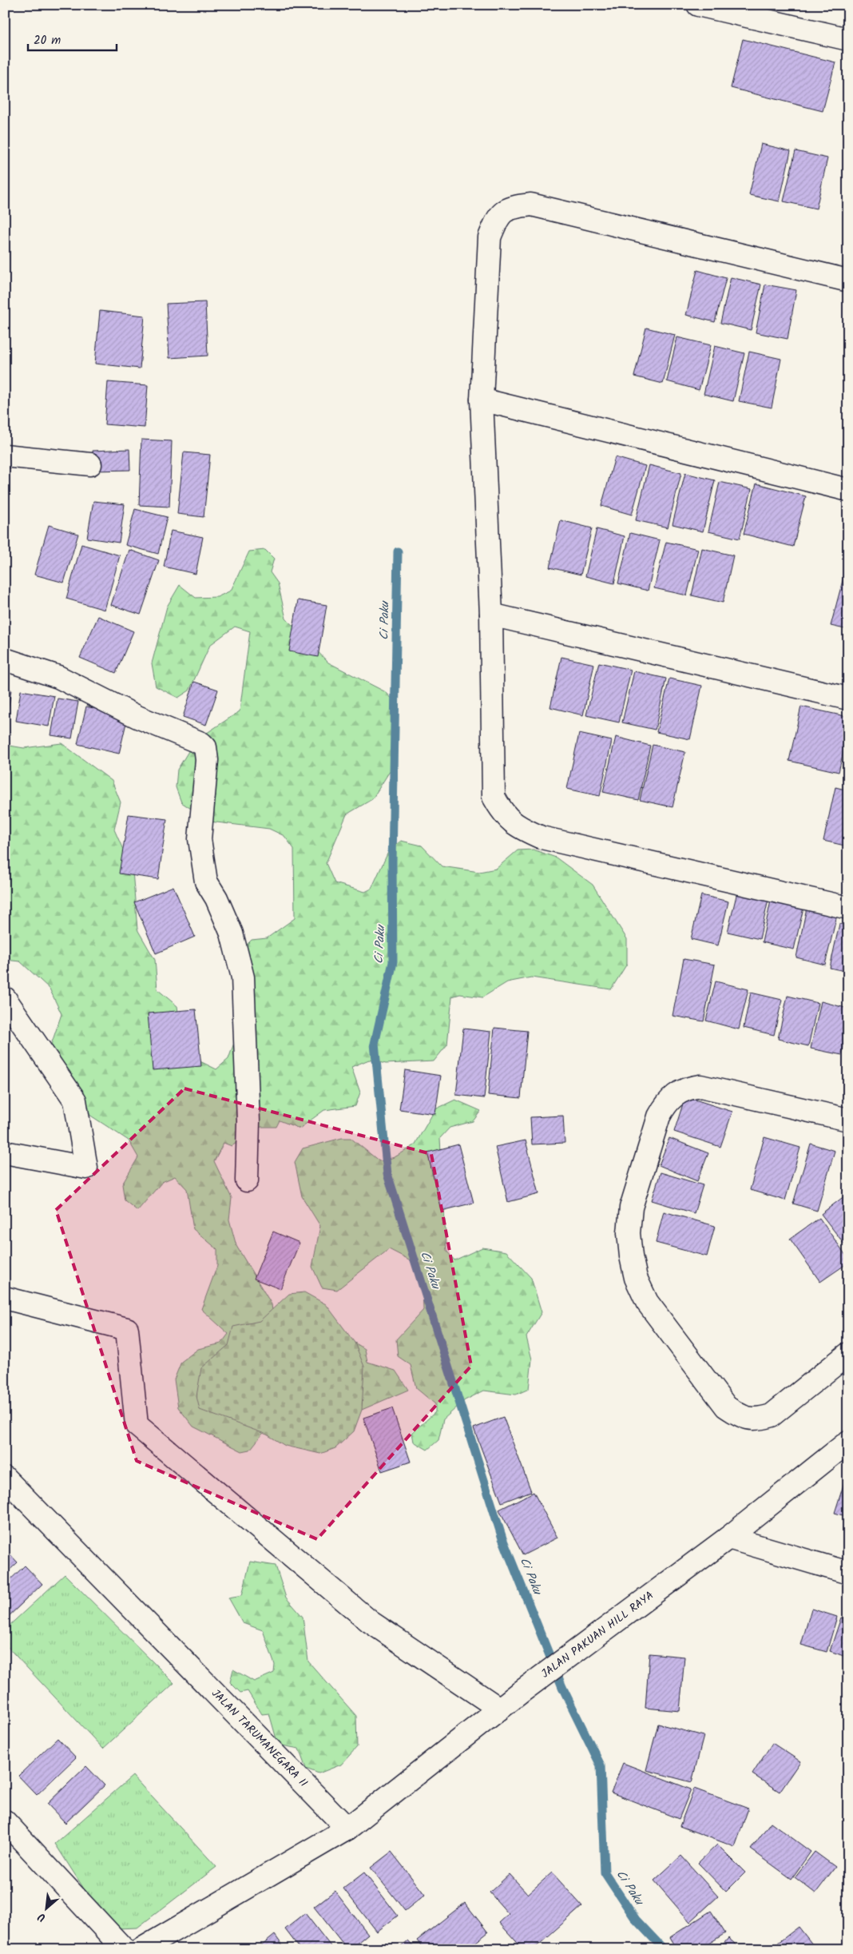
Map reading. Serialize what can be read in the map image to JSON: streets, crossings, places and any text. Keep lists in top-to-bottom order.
{
  "streets": {
    "street": ["JALAN PAKUAN HILL RAYA", "JALAN TARUMANEGARA II"]
  },
  "crossings": [
    ["JALAN PAKUAN HILL RAYA", "JALAN TARUMANEGARA II"]
  ],
  "water": ["Ci Paku"],
  "scale_bar": "20 m",
  "north": "bottom left"
}
